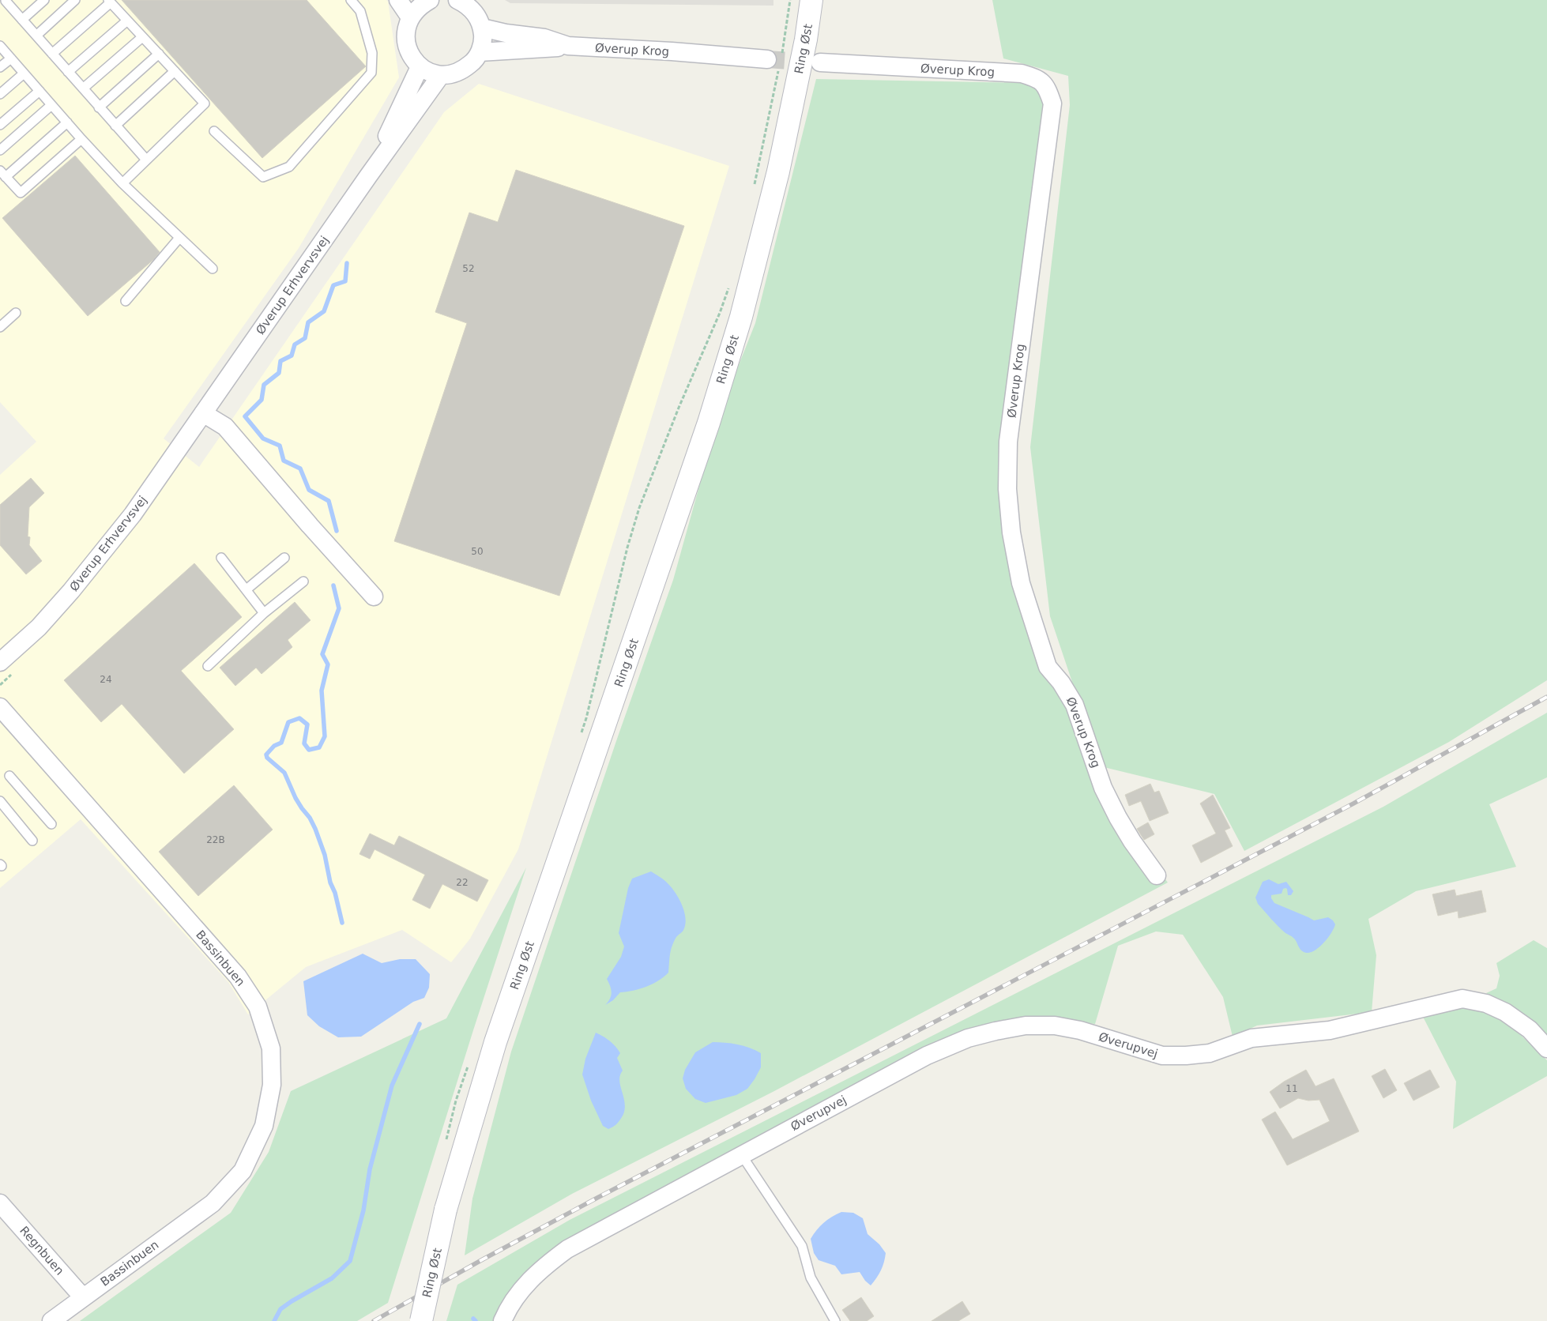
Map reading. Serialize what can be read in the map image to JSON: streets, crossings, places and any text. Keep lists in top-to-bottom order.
{
  "streets": {
    "main road": ["Ring Øst"],
    "street": [
      "Øverup Krog",
      "Øverup Erhvervsvej",
      "Bassinbuen",
      "Øverupvej",
      "Regnbuen"
    ]
  },
  "crossings": [
    ["Bassinbuen", "Regnbuen"]
  ],
  "house_numbers": [
    "52",
    "50",
    "24",
    "22B",
    "22",
    "11"
  ]
}
